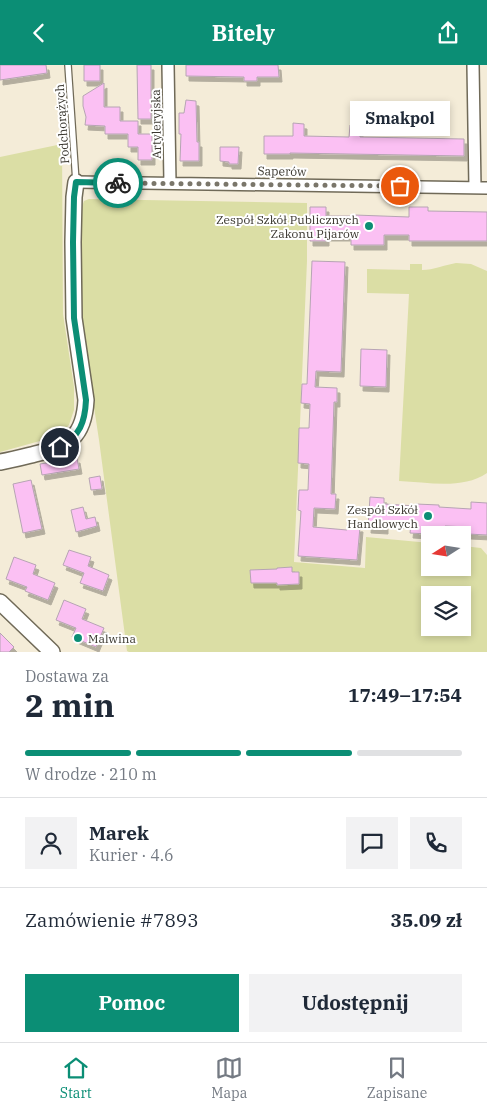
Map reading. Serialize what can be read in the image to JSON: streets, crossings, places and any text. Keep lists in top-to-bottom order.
{
  "streets": {
    "street": ["Artyleryjska", "Saperów"],
    "lane": ["Podchorążych"]
  },
  "crossings": [
    ["Podchorążych", "Saperów"],
    ["Artyleryjska", "Saperów"]
  ],
  "places": [
    "Smakpol",
    "Zespół Szkół Publicznych Zakonu Pijarów",
    "Zespół Szkół Handlowych",
    "Malwina"
  ],
  "north": "left",
  "page": {
    "header": "Bitely",
    "bubble": "Smakpol",
    "heading": ["2 min", "Dostawa za", "17:49–17:54"],
    "panel": [
      "Marek",
      "Kurier · 4.6",
      "Zamówienie #7893",
      "35.09 zł"
    ],
    "bar": "W drodze · 210 m",
    "buttons": ["Pomoc", "Udostępnij"],
    "tabs": ["Start", "Mapa", "Zapisane"]
  }
}
